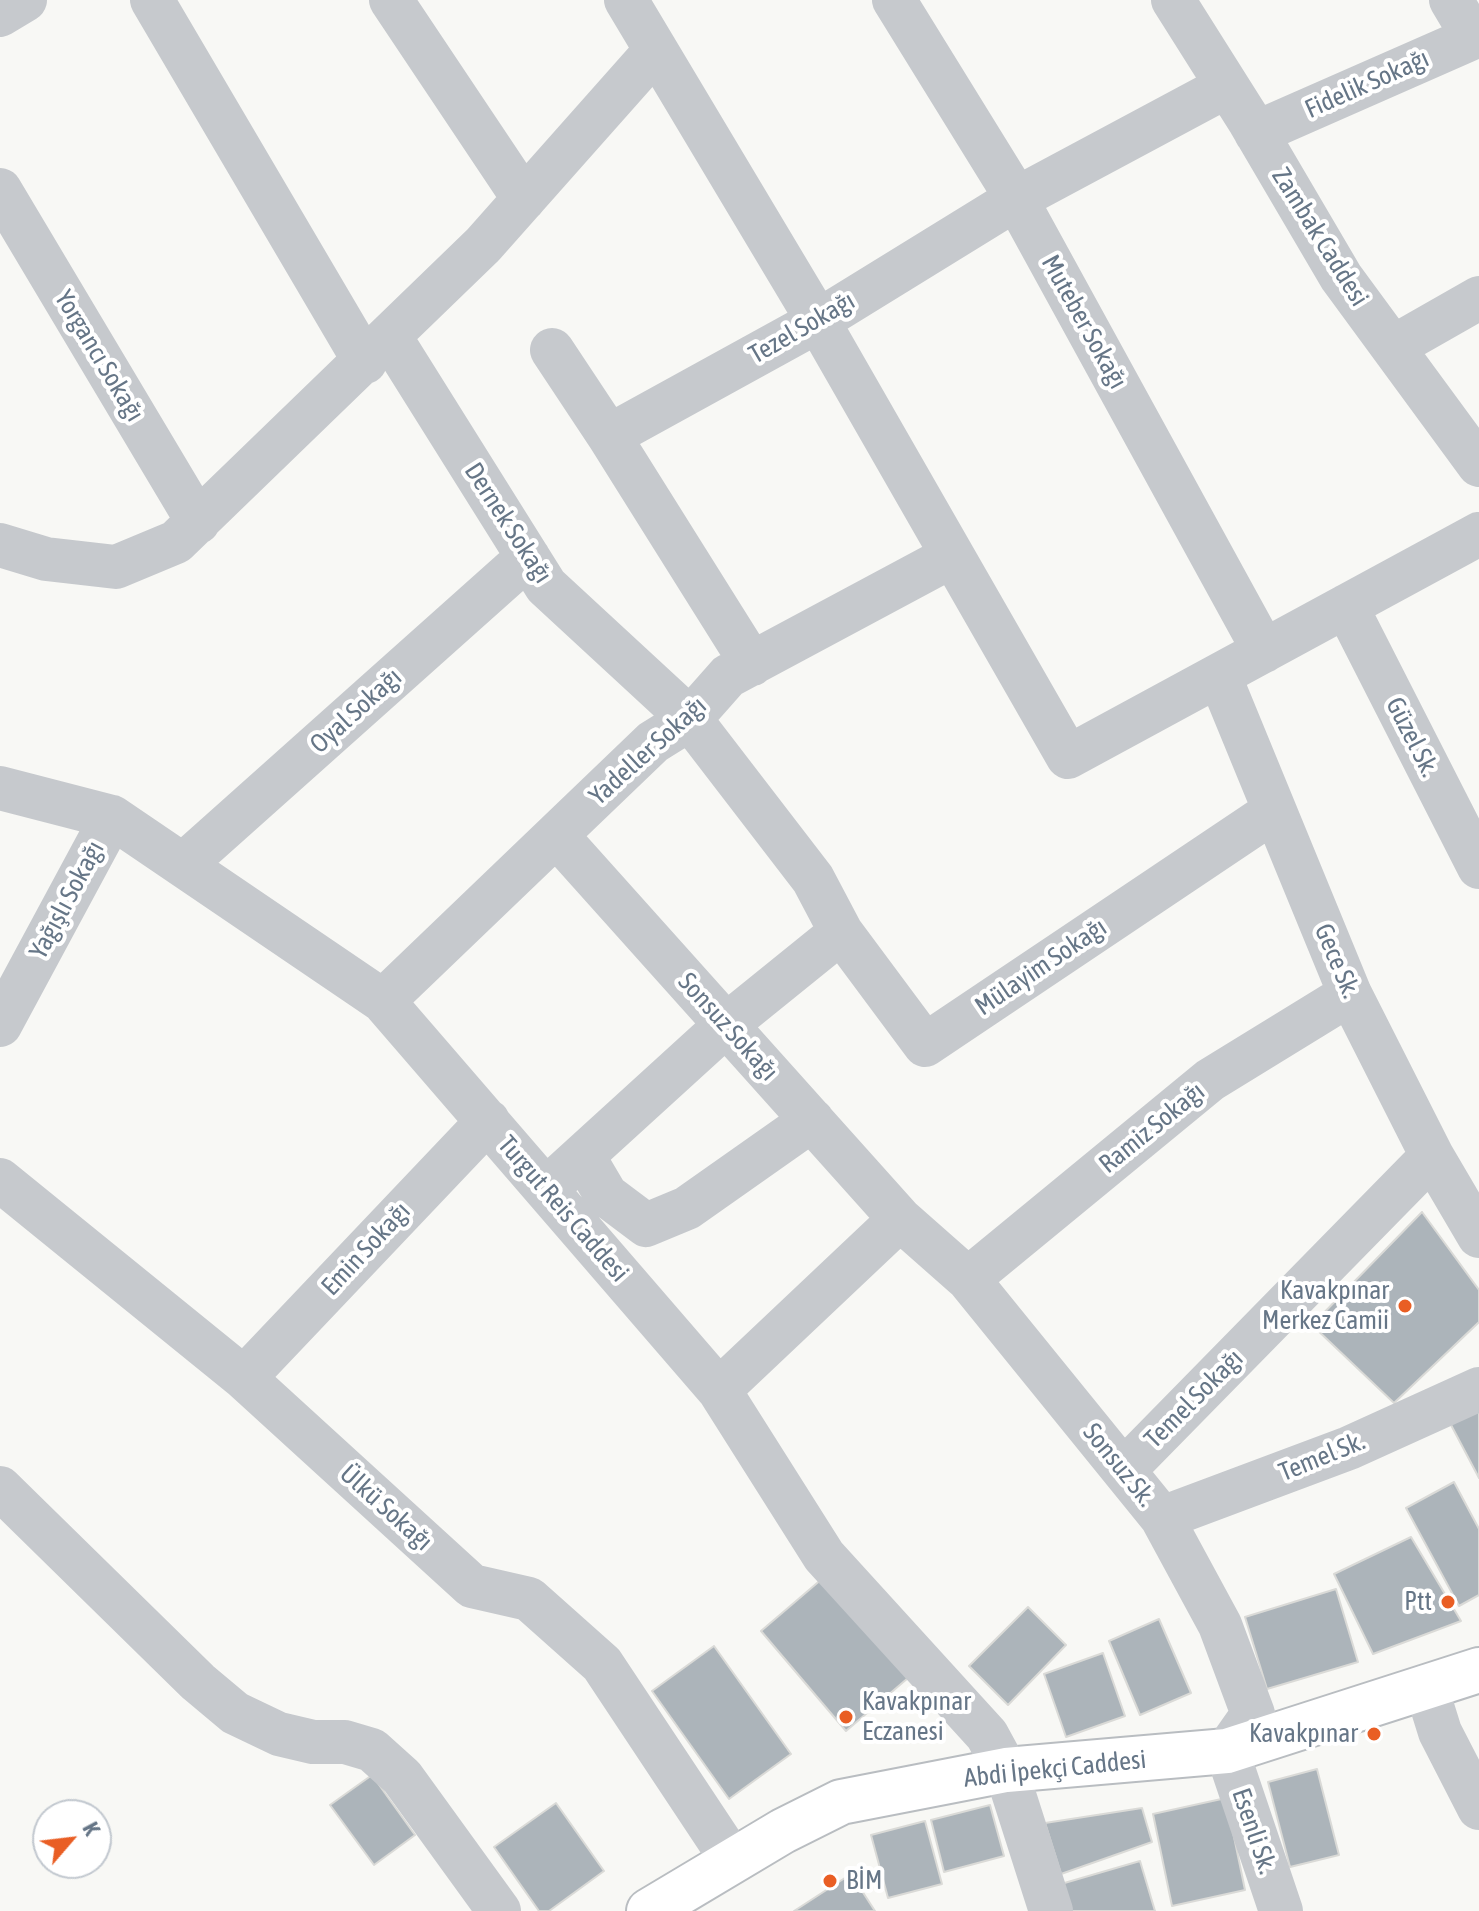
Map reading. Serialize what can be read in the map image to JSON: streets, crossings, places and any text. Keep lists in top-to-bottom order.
{
  "streets": {
    "main road": ["Abdi İpekçi Caddesi"],
    "street": [
      "Fidelik Sokağı",
      "Zambak Caddesi",
      "Muteber Sokağı",
      "Tezel Sokağı",
      "Yorgancı Sokağı",
      "Dernek Sokağı",
      "Oyal Sokağı",
      "Güzel Sk.",
      "Yadeller Sokağı",
      "Yağışlı Sokağı",
      "Gece Sk.",
      "Mülayim Sokağı",
      "Sonsuz Sokağı",
      "Ramiz Sokağı",
      "Turgut Reis Caddesi",
      "Emin Sokağı",
      "Temel Sokağı",
      "Temel Sk.",
      "Sonsuz Sk.",
      "Ülkü Sokağı",
      "Esenli Sk."
    ]
  },
  "crossings": [
    ["Fidelik Sokağı", "Zambak Caddesi"],
    ["Zambak Caddesi", "Tezel Sokağı"],
    ["Muteber Sokağı", "Tezel Sokağı"],
    ["Dernek Sokağı", "Oyal Sokağı"],
    ["Dernek Sokağı", "Yadeller Sokağı"],
    ["Dernek Sokağı", "Mülayim Sokağı"],
    ["Oyal Sokağı", "Turgut Reis Caddesi"],
    ["Yadeller Sokağı", "Sonsuz Sokağı"],
    ["Yadeller Sokağı", "Turgut Reis Caddesi"],
    ["Yağışlı Sokağı", "Turgut Reis Caddesi"],
    ["Gece Sk.", "Mülayim Sokağı"],
    ["Gece Sk.", "Ramiz Sokağı"],
    ["Gece Sk.", "Temel Sokağı"],
    ["Sonsuz Sokağı", "Sonsuz Sk."],
    ["Ramiz Sokağı", "Sonsuz Sk."],
    ["Turgut Reis Caddesi", "Emin Sokağı"],
    ["Turgut Reis Caddesi", "Abdi İpekçi Caddesi"],
    ["Emin Sokağı", "Ülkü Sokağı"],
    ["Temel Sokağı", "Sonsuz Sk."],
    ["Temel Sk.", "Sonsuz Sk."],
    ["Sonsuz Sk.", "Abdi İpekçi Caddesi"],
    ["Sonsuz Sk.", "Esenli Sk."],
    ["Ülkü Sokağı", "Abdi İpekçi Caddesi"],
    ["Abdi İpekçi Caddesi", "Esenli Sk."]
  ],
  "places": [
    "Kavakpınar Merkez Camii",
    "Ptt",
    "Kavakpınar Eczanesi",
    "Kavakpınar",
    "BİM"
  ],
  "north": "top right"
}
